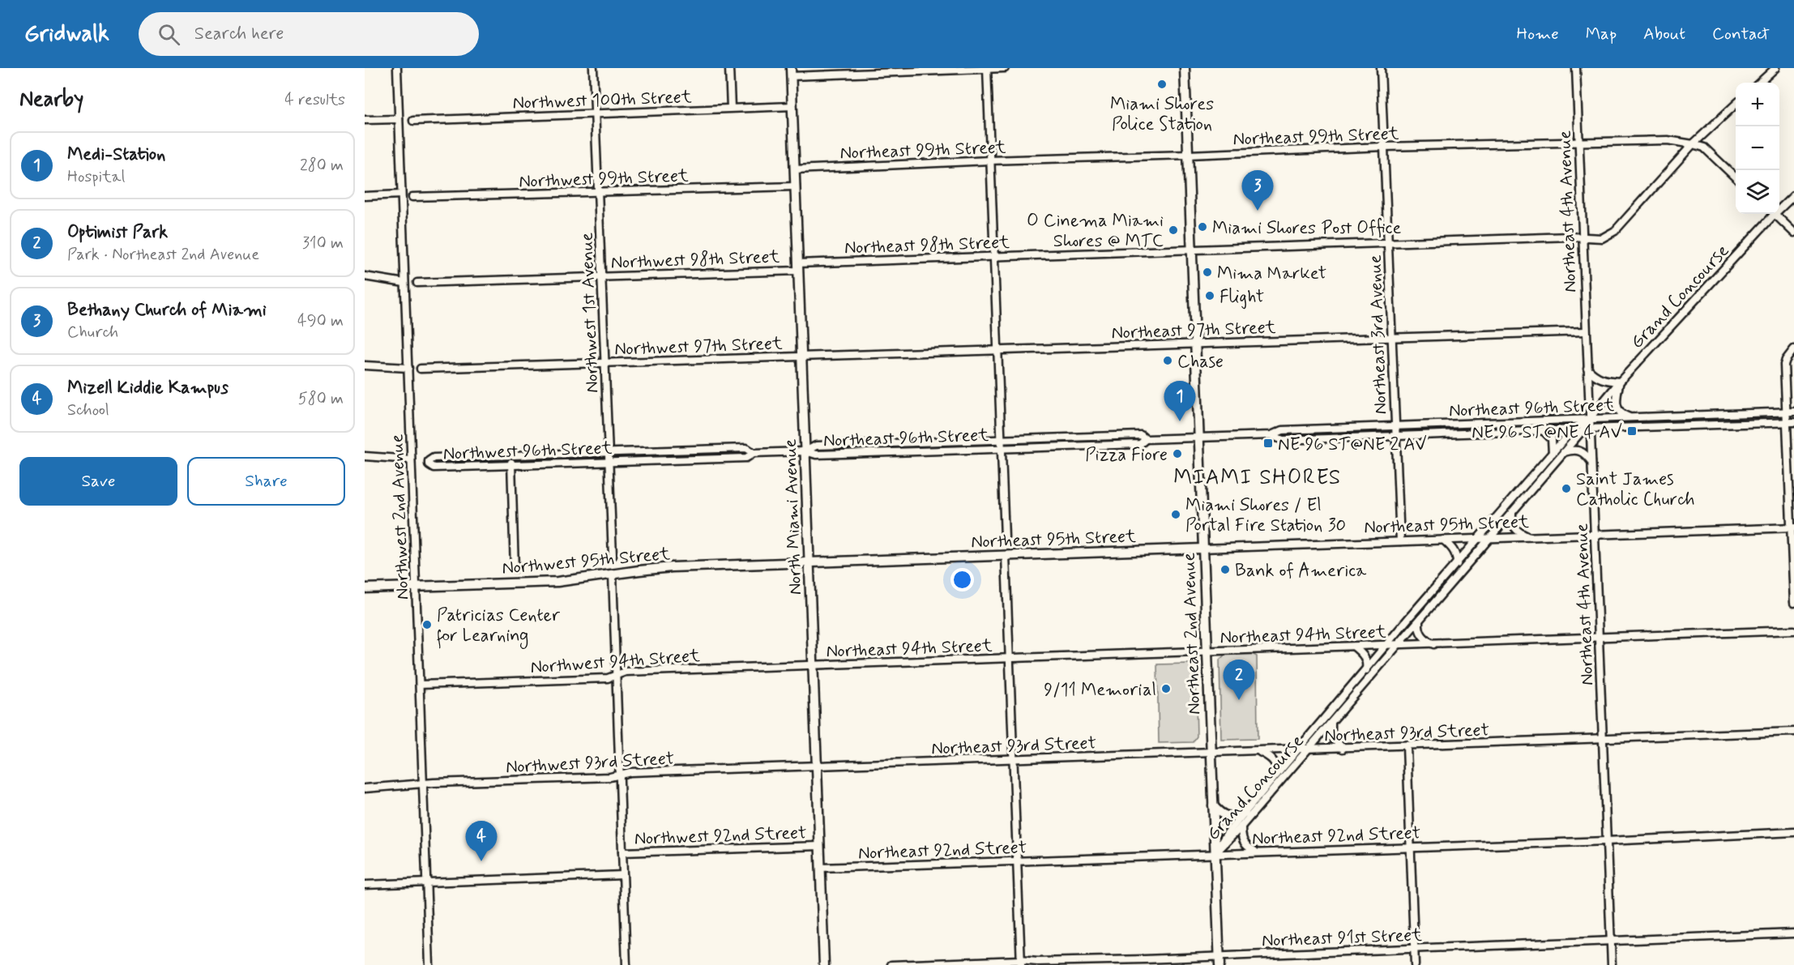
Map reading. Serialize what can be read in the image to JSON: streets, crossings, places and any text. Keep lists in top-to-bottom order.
{
  "streets": {
    "main road": [
      "North Miami Avenue",
      "Northeast 95th Street",
      "Northwest 95th Street",
      "Northeast 2nd Avenue"
    ],
    "street": [
      "Northwest 100th Street",
      "Northeast 99th Street",
      "Northwest 99th Street",
      "Northeast 4th Avenue",
      "Northeast 98th Street",
      "Northwest 98th Street",
      "Grand Concourse",
      "Northwest 1st Avenue",
      "Northeast 97th Street",
      "Northeast 3rd Avenue",
      "Northwest 97th Street",
      "Northeast 96th Street",
      "Northwest 96th Street",
      "Northwest 2nd Avenue",
      "Northeast 94th Street",
      "Northwest 94th Street",
      "Northeast 93rd Street",
      "Northwest 93rd Street",
      "Northwest 92nd Street",
      "Northeast 92nd Street",
      "Northeast 91st Street"
    ]
  },
  "crossings": [
    ["Northwest 100th Street", "Northwest 1st Avenue"],
    ["Northwest 100th Street", "North Miami Avenue"],
    ["Northeast 99th Street", "Northeast 4th Avenue"],
    ["Northeast 99th Street", "Northeast 98th Street"],
    ["Northeast 99th Street", "Northeast 3rd Avenue"],
    ["Northeast 99th Street", "North Miami Avenue"],
    ["Northeast 99th Street", "Northeast 2nd Avenue"],
    ["Northwest 99th Street", "Northwest 1st Avenue"],
    ["Northwest 99th Street", "North Miami Avenue"],
    ["Northeast 4th Avenue", "Northeast 98th Street"],
    ["Northeast 4th Avenue", "Grand Concourse"],
    ["Northeast 4th Avenue", "Northeast 97th Street"],
    ["Northeast 4th Avenue", "Northeast 96th Street"],
    ["Northeast 4th Avenue", "Northeast 95th Street"],
    ["Northeast 4th Avenue", "Northeast 94th Street"],
    ["Northeast 4th Avenue", "Northeast 93rd Street"],
    ["Northeast 4th Avenue", "Northeast 92nd Street"],
    ["Northeast 4th Avenue", "Northeast 91st Street"],
    ["Northeast 98th Street", "Northwest 98th Street"],
    ["Northeast 98th Street", "Northeast 3rd Avenue"],
    ["Northeast 98th Street", "North Miami Avenue"],
    ["Northeast 98th Street", "Northeast 2nd Avenue"],
    ["Northwest 98th Street", "Northwest 1st Avenue"],
    ["Northwest 98th Street", "North Miami Avenue"],
    ["Grand Concourse", "Northeast 96th Street"],
    ["Grand Concourse", "Northeast 95th Street"],
    ["Grand Concourse", "Northeast 2nd Avenue"],
    ["Grand Concourse", "Northeast 94th Street"],
    ["Grand Concourse", "Northeast 93rd Street"],
    ["Grand Concourse", "Northeast 92nd Street"],
    ["Northwest 1st Avenue", "Northwest 97th Street"],
    ["Northwest 1st Avenue", "Northwest 96th Street"],
    ["Northeast 97th Street", "Northeast 3rd Avenue"],
    ["Northeast 97th Street", "Northwest 97th Street"],
    ["Northeast 97th Street", "North Miami Avenue"],
    ["Northeast 97th Street", "Northeast 2nd Avenue"],
    ["Northeast 3rd Avenue", "Northeast 96th Street"],
    ["Northeast 3rd Avenue", "Northeast 95th Street"],
    ["Northwest 97th Street", "North Miami Avenue"],
    ["Northeast 96th Street", "Northwest 96th Street"],
    ["Northeast 96th Street", "North Miami Avenue"],
    ["Northeast 96th Street", "Northeast 2nd Avenue"],
    ["Northwest 96th Street", "North Miami Avenue"],
    ["Northwest 2nd Avenue", "Northwest 95th Street"],
    ["Northwest 2nd Avenue", "Northwest 94th Street"],
    ["Northwest 2nd Avenue", "Northwest 93rd Street"],
    ["North Miami Avenue", "Northeast 95th Street"],
    ["North Miami Avenue", "Northwest 95th Street"],
    ["North Miami Avenue", "Northeast 94th Street"],
    ["North Miami Avenue", "Northwest 94th Street"],
    ["North Miami Avenue", "Northeast 93rd Street"],
    ["North Miami Avenue", "Northwest 93rd Street"],
    ["North Miami Avenue", "Northwest 92nd Street"],
    ["North Miami Avenue", "Northeast 92nd Street"],
    ["Northeast 95th Street", "Northwest 95th Street"],
    ["Northeast 95th Street", "Northeast 2nd Avenue"],
    ["Northeast 2nd Avenue", "Northeast 94th Street"],
    ["Northeast 2nd Avenue", "Northeast 93rd Street"],
    ["Northeast 2nd Avenue", "Northeast 92nd Street"],
    ["Northeast 2nd Avenue", "Northeast 91st Street"],
    ["Northeast 94th Street", "Northwest 94th Street"],
    ["Northeast 93rd Street", "Northwest 93rd Street"]
  ],
  "districts": ["MIAMI SHORES"],
  "places": {
    "other": [
      "Miami Shores Police Station",
      "Miami Shores Post Office",
      "O Cinema Miami Shores @ MTC",
      "Mima Market",
      "Flight",
      "Chase",
      "Pizza Fiore",
      "Saint James Catholic Church",
      "Miami Shores / El Portal Fire Station 30",
      "Bank of America",
      "Patricias Center for Learning",
      "9/11 Memorial"
    ],
    "transit": ["NE 96 ST@NE 4 AV", "NE 96 ST@NE 2 AV"]
  },
  "page": {
    "header": "Gridwalk",
    "search": "Search here",
    "nav": [
      "Home",
      "Map",
      "About",
      "Contact"
    ],
    "heading": ["Nearby", "4 results"],
    "map_buttons": ["+", "−"],
    "list": [
      {
        "mark": "1",
        "name": "Medi-Station",
        "note": "Hospital",
        "value": "280 m"
      },
      {
        "mark": "2",
        "name": "Optimist Park",
        "note": "Park · Northeast 2nd Avenue",
        "value": "310 m"
      },
      {
        "mark": "3",
        "name": "Bethany Church of Miami",
        "note": "Church",
        "value": "490 m"
      },
      {
        "mark": "4",
        "name": "Mizell Kiddie Kampus",
        "note": "School",
        "value": "580 m"
      }
    ],
    "pins": [
      "3",
      "1",
      "2",
      "4"
    ],
    "buttons": ["Save", "Share"]
  }
}
